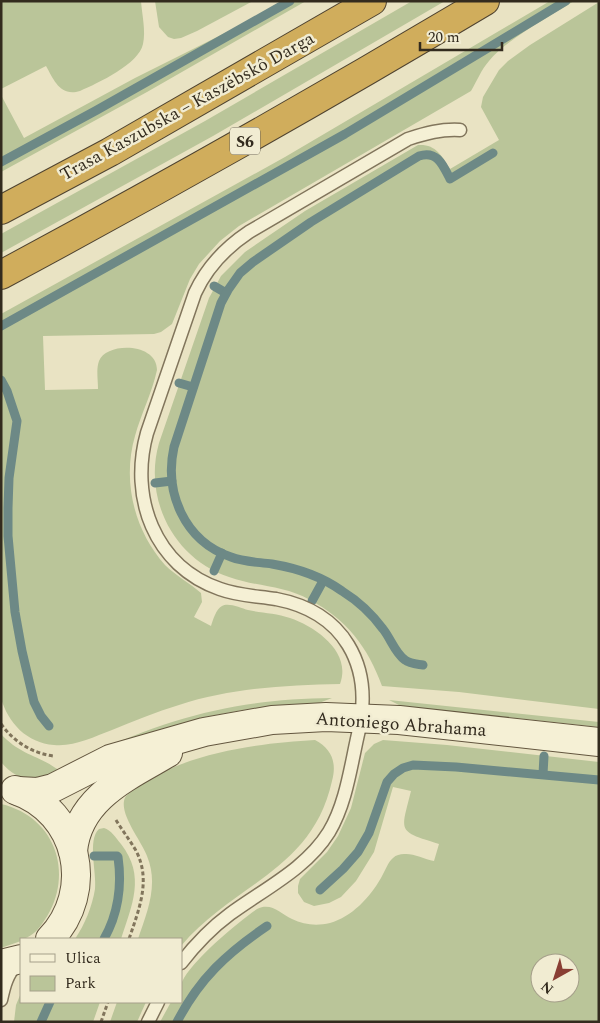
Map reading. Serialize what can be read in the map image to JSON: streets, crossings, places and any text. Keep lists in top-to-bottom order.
{
  "streets": {
    "highway": ["Trasa Kaszubska – Kaszëbskô Darga", "S6"],
    "main road": ["Antoniego Abrahama"]
  },
  "legend": ["Ulica", "Park"],
  "scale_bar": "20 m",
  "north": "bottom left"
}
